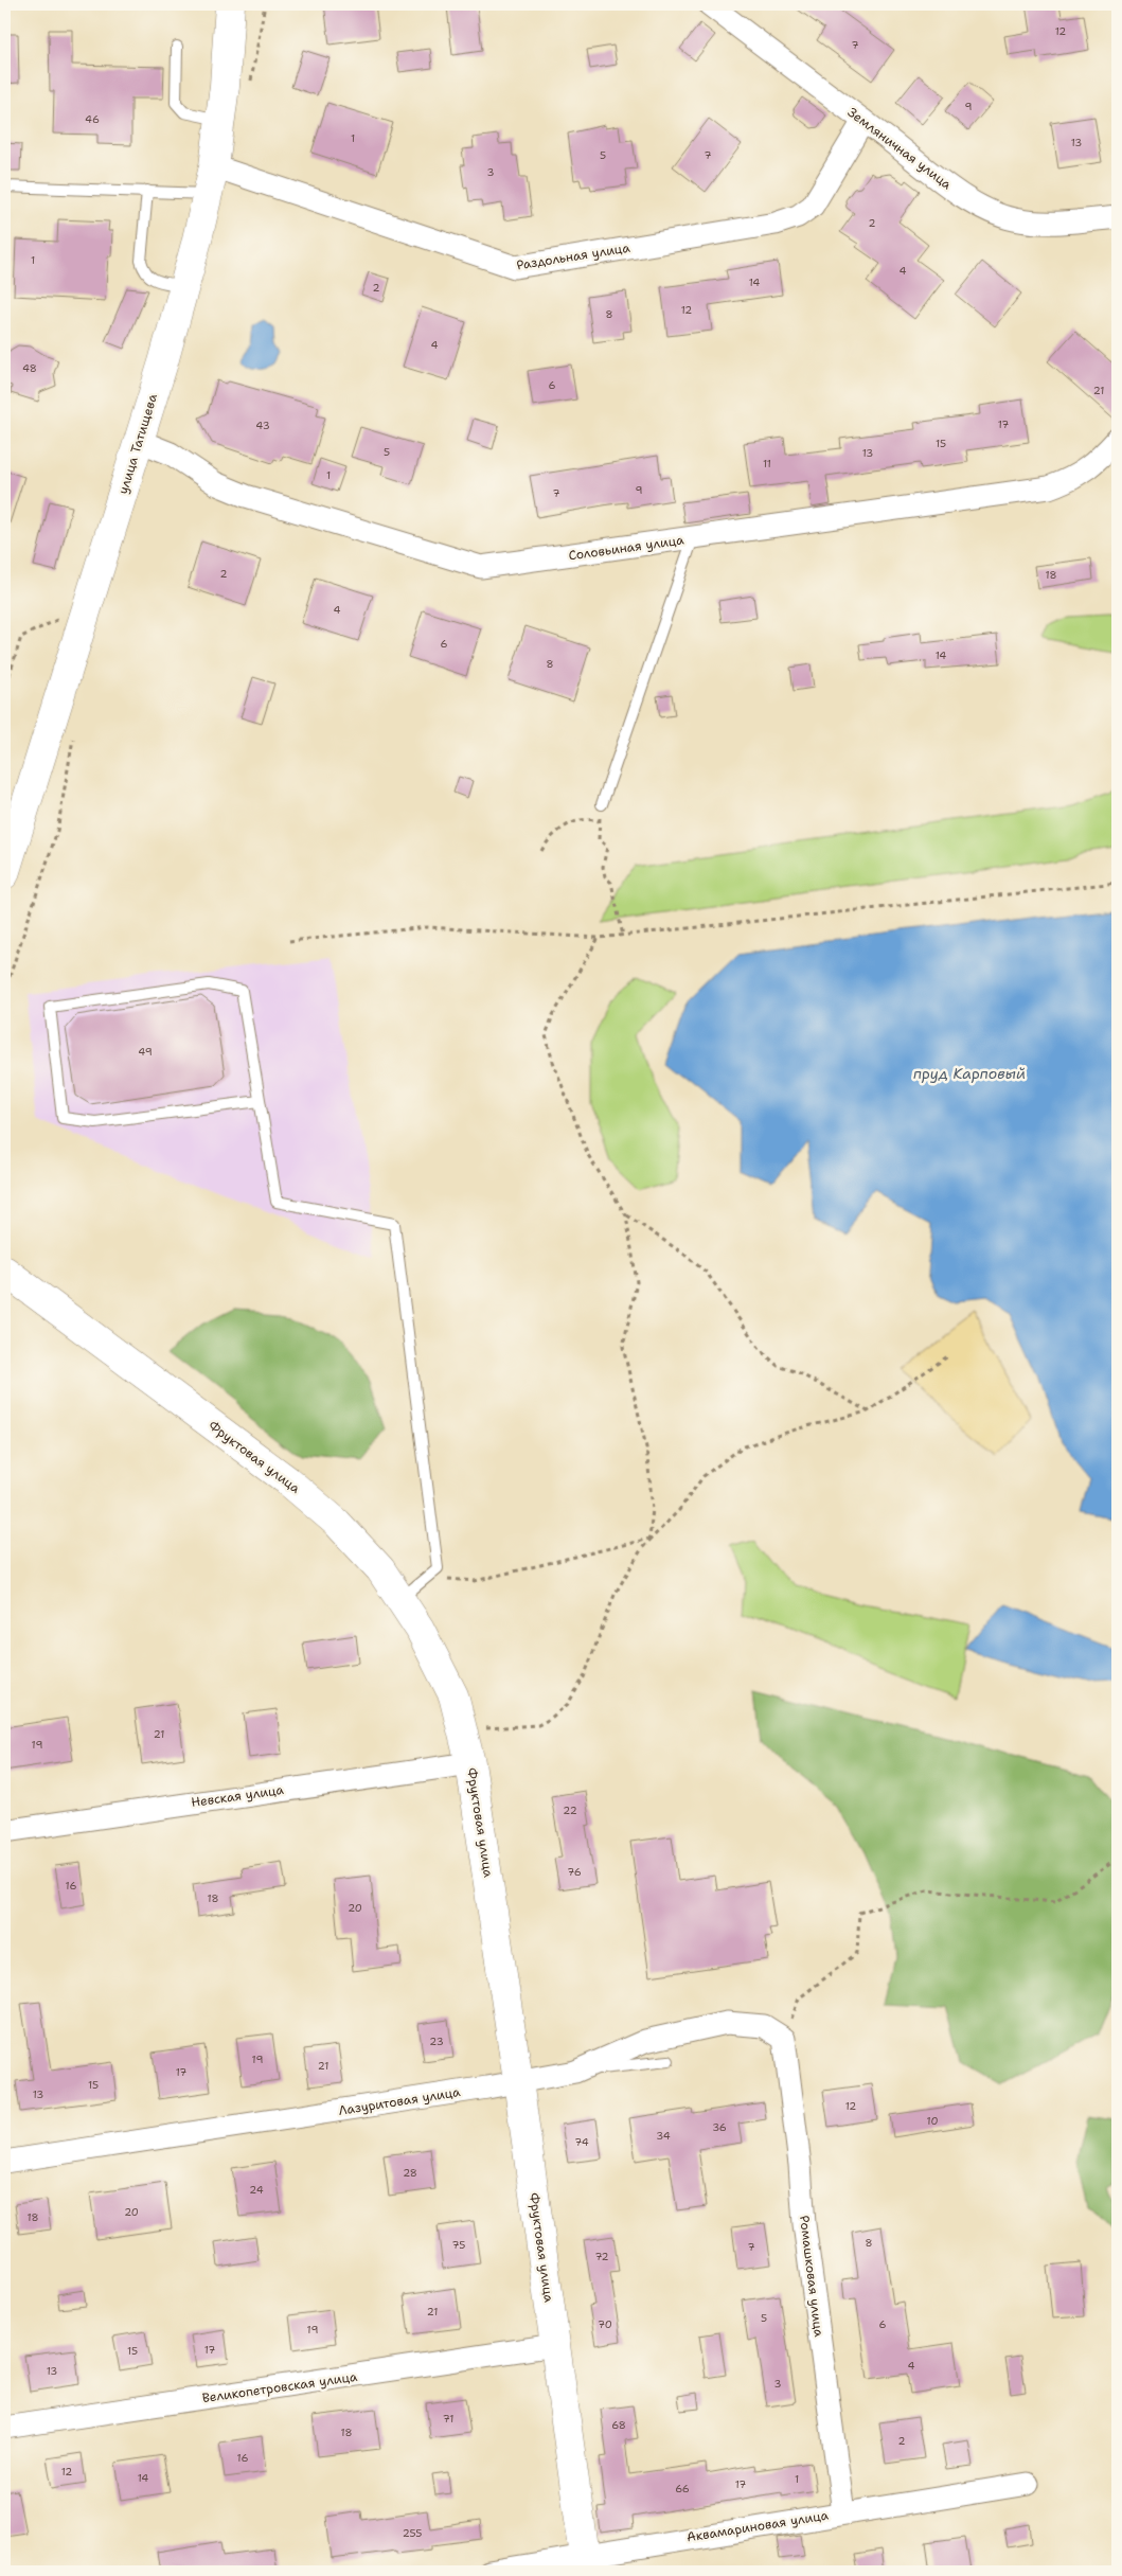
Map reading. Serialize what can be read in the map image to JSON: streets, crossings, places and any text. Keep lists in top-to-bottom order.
{
  "streets": {
    "street": [
      "Земляничная улица",
      "Раздольная улица",
      "улица Татищева",
      "Соловьиная улица",
      "Фруктовая улица",
      "Невская улица",
      "Лазуритовая улица",
      "Ромашковая улица",
      "Великопетровская улица",
      "Аквамариновая улица"
    ]
  },
  "crossings": [
    ["Земляничная улица", "Раздольная улица"],
    ["Раздольная улица", "улица Татищева"],
    ["улица Татищева", "Соловьиная улица"],
    ["Фруктовая улица", "Невская улица"],
    ["Фруктовая улица", "Лазуритовая улица"],
    ["Фруктовая улица", "Великопетровская улица"],
    ["Фруктовая улица", "Аквамариновая улица"],
    ["Лазуритовая улица", "Ромашковая улица"],
    ["Ромашковая улица", "Аквамариновая улица"]
  ],
  "water": ["пруд Карповый"],
  "house_numbers": [
    "12",
    "7",
    "9",
    "46",
    "1",
    "13",
    "5",
    "7",
    "3",
    "2",
    "1",
    "4",
    "14",
    "2",
    "12",
    "8",
    "4",
    "48",
    "6",
    "21",
    "17",
    "43",
    "15",
    "5",
    "13",
    "11",
    "1",
    "9",
    "7",
    "2",
    "18",
    "4",
    "6",
    "14",
    "8",
    "49",
    "21",
    "19",
    "22",
    "76",
    "16",
    "18",
    "20",
    "23",
    "19",
    "21",
    "17",
    "15",
    "13",
    "12",
    "10",
    "36",
    "34",
    "74",
    "28",
    "24",
    "20",
    "18",
    "8",
    "75",
    "7",
    "72",
    "21",
    "5",
    "70",
    "6",
    "19",
    "17",
    "15",
    "4",
    "13",
    "3",
    "71",
    "68",
    "18",
    "2",
    "16",
    "12",
    "14",
    "1",
    "17",
    "66",
    "255"
  ]
}
